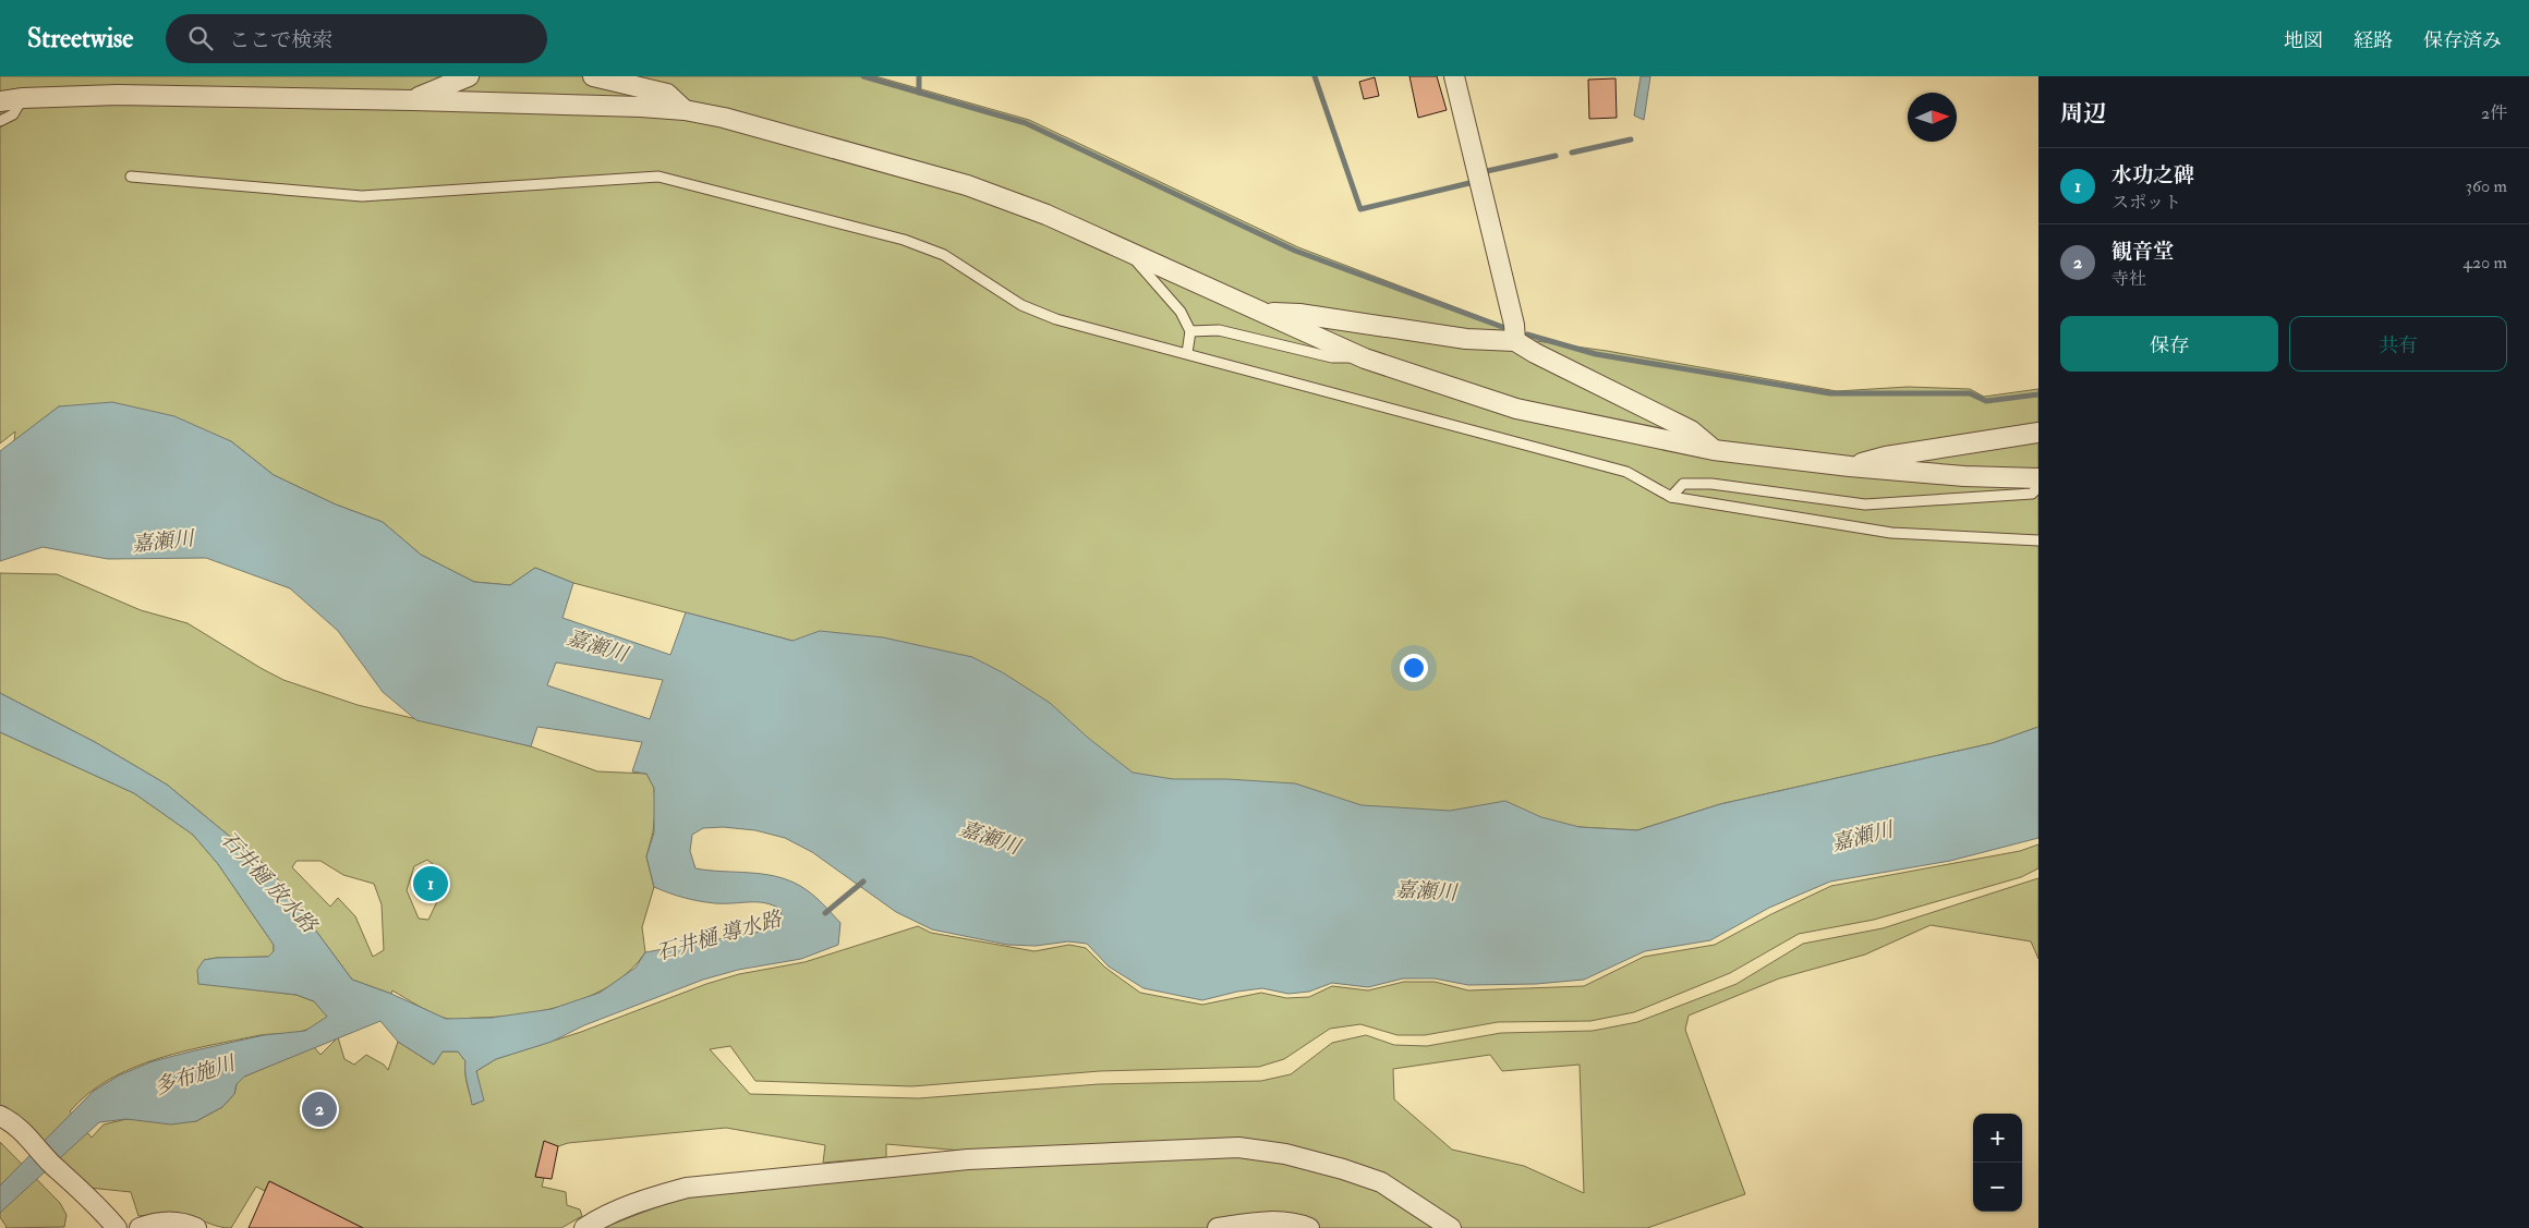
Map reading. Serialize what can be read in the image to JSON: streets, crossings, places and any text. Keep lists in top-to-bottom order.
{
  "water": [
    "嘉瀬川",
    "石井樋 放水路",
    "石井樋 導水路",
    "多布施川"
  ],
  "north": "right",
  "page": {
    "header": "Streetwise",
    "search": "ここで検索",
    "nav": ["地図", "経路", "保存済み"],
    "heading": ["周辺", "2件"],
    "list": [
      {
        "mark": "1",
        "name": "水功之碑",
        "note": "スポット",
        "value": "360 m"
      },
      {
        "mark": "2",
        "name": "観音堂",
        "note": "寺社",
        "value": "420 m"
      }
    ],
    "buttons": ["保存", "共有"],
    "pins": ["1", "2"],
    "map_buttons": ["+", "−"]
  }
}
